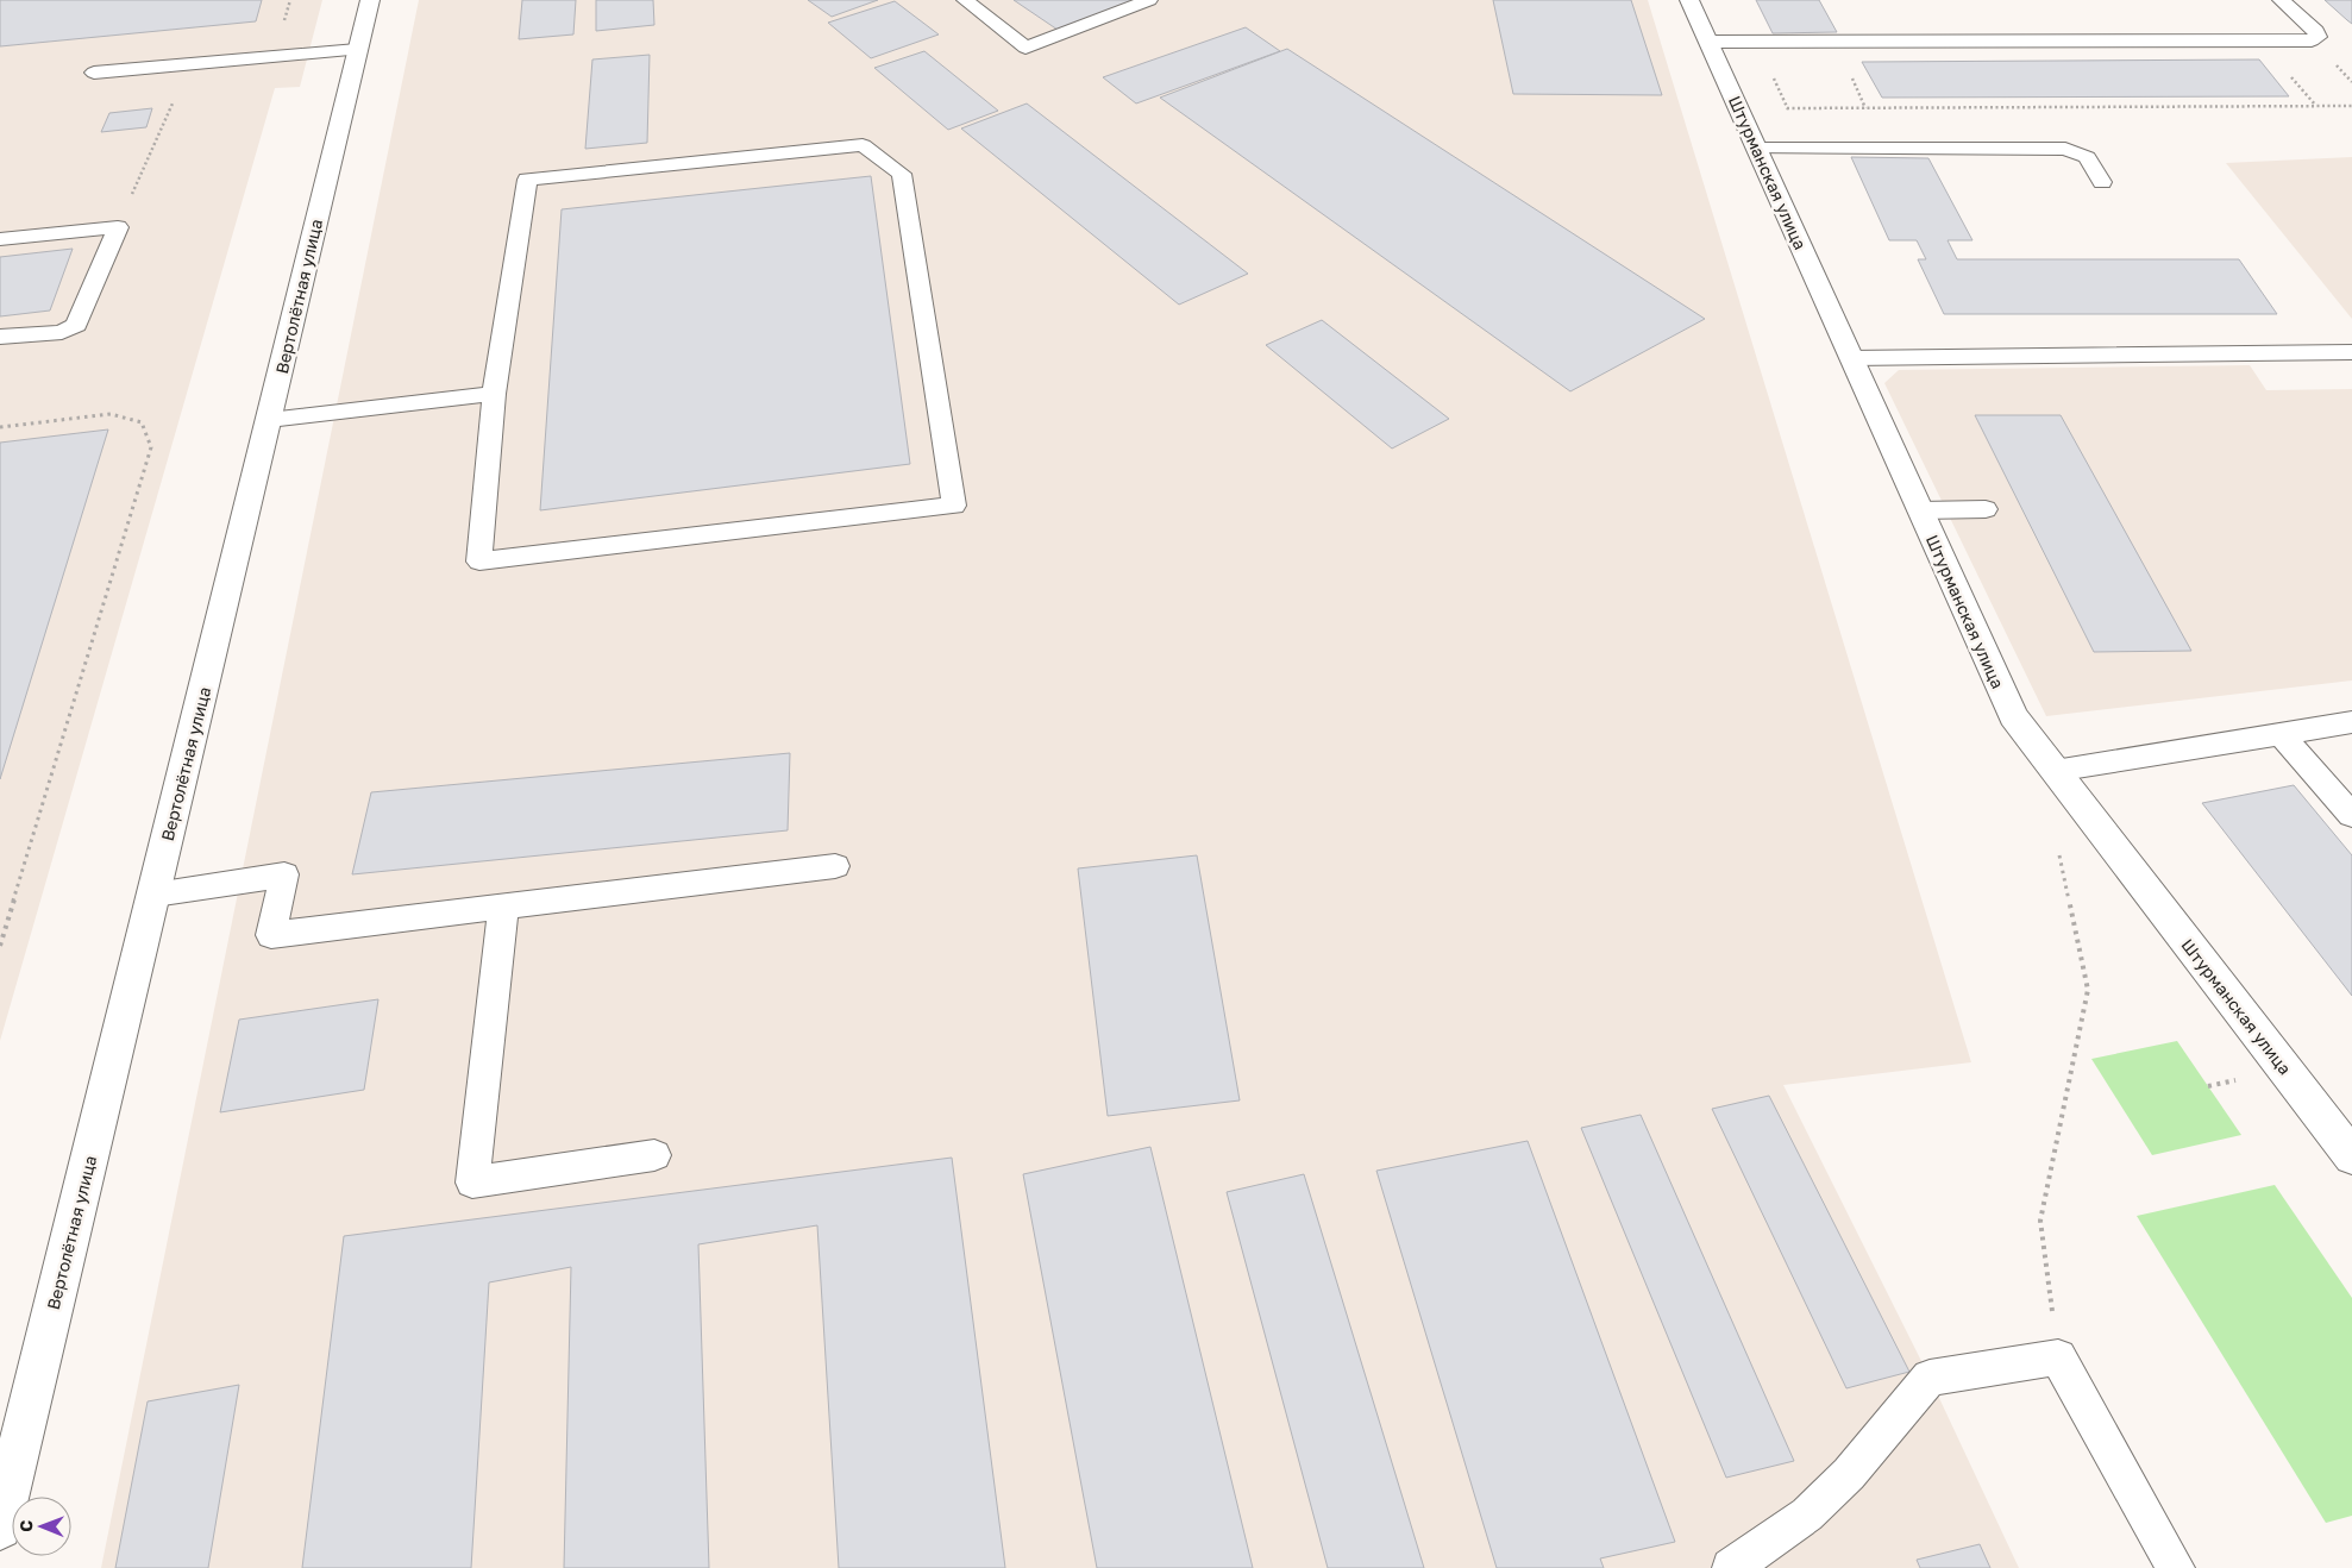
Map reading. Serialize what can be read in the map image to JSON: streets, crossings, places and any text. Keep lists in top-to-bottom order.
{
  "streets": {
    "street": ["Штурманская улица", "Вертолётная улица"]
  },
  "north": "left"
}
